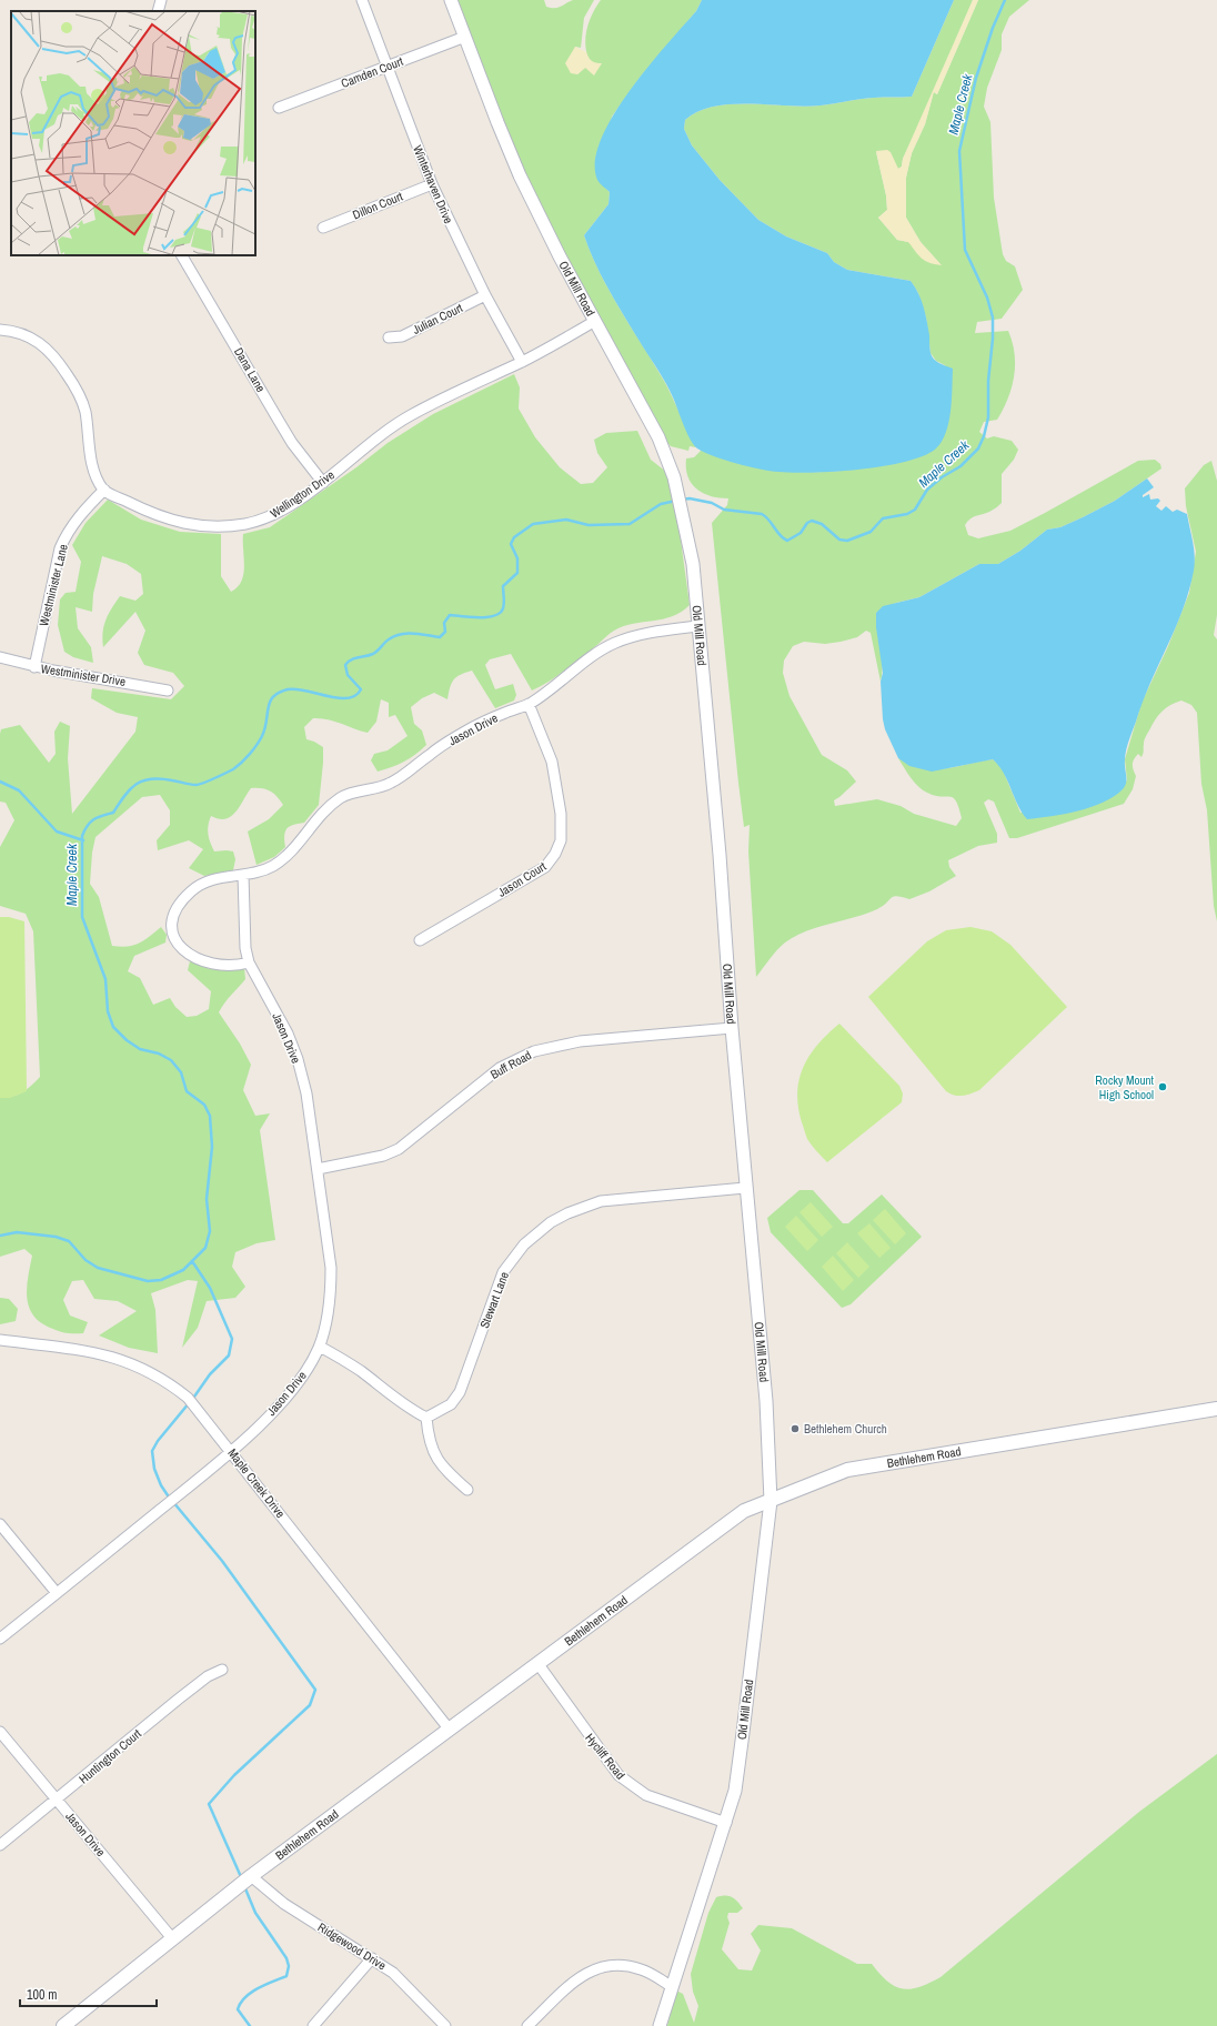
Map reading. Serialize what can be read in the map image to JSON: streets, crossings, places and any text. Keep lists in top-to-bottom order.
{
  "streets": {
    "main road": ["Bethlehem Road"],
    "street": [
      "Camden Court",
      "Winterhaven Drive",
      "Dillon Court",
      "Old Mill Road",
      "Julian Court",
      "Dana Lane",
      "Wellington Drive",
      "Westminister Lane",
      "Westminister Drive",
      "Jason Drive",
      "Jason Court",
      "Buff Road",
      "Stewart Lane",
      "Maple Creek Drive",
      "Huntington Court",
      "Hycliff Road",
      "Ridgewood Drive"
    ]
  },
  "crossings": [
    ["Camden Court", "Winterhaven Drive"],
    ["Camden Court", "Old Mill Road"],
    ["Winterhaven Drive", "Dillon Court"],
    ["Winterhaven Drive", "Julian Court"],
    ["Winterhaven Drive", "Wellington Drive"],
    ["Old Mill Road", "Wellington Drive"],
    ["Old Mill Road", "Jason Drive"],
    ["Old Mill Road", "Buff Road"],
    ["Old Mill Road", "Stewart Lane"],
    ["Old Mill Road", "Bethlehem Road"],
    ["Old Mill Road", "Hycliff Road"],
    ["Dana Lane", "Wellington Drive"],
    ["Wellington Drive", "Westminister Lane"],
    ["Westminister Lane", "Westminister Drive"],
    ["Jason Drive", "Jason Court"],
    ["Jason Drive", "Buff Road"],
    ["Jason Drive", "Bethlehem Road"],
    ["Jason Drive", "Maple Creek Drive"],
    ["Jason Drive", "Huntington Court"],
    ["Bethlehem Road", "Maple Creek Drive"],
    ["Bethlehem Road", "Hycliff Road"],
    ["Bethlehem Road", "Ridgewood Drive"]
  ],
  "water": ["Maple Creek"],
  "places": ["Rocky Mount High School", "Bethlehem Church"],
  "scale_bar": "100 m"
}
